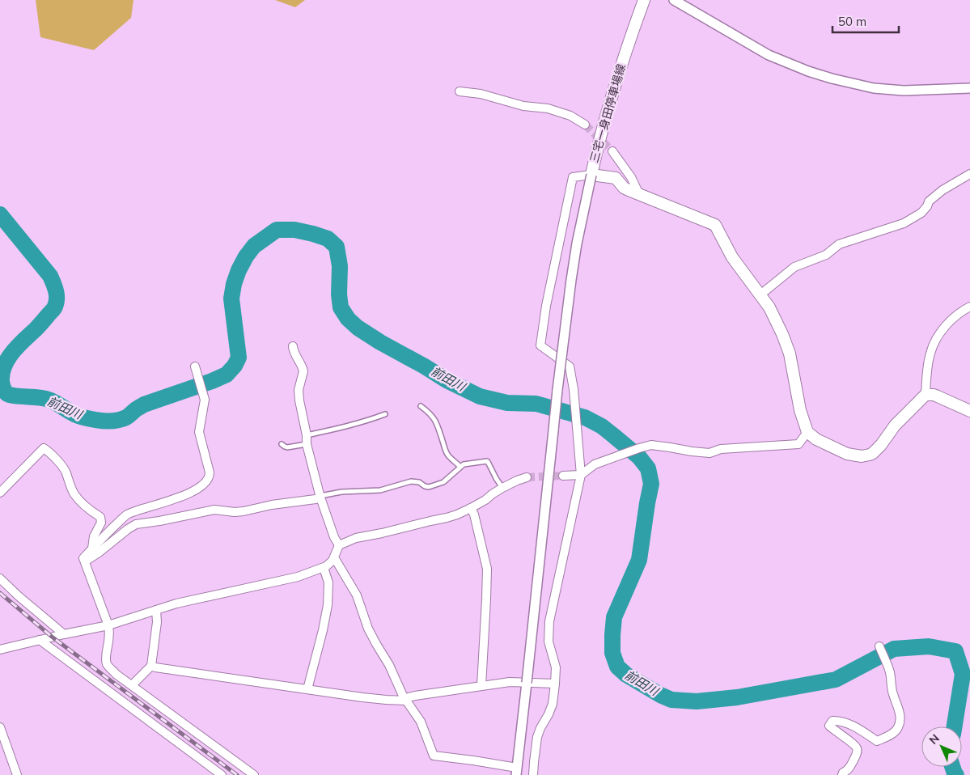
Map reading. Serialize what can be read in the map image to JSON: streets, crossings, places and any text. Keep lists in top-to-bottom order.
{
  "streets": {
    "main road": ["三宅一身田停車場線"]
  },
  "water": ["前田川"],
  "scale_bar": "50 m",
  "north": "top left"
}
